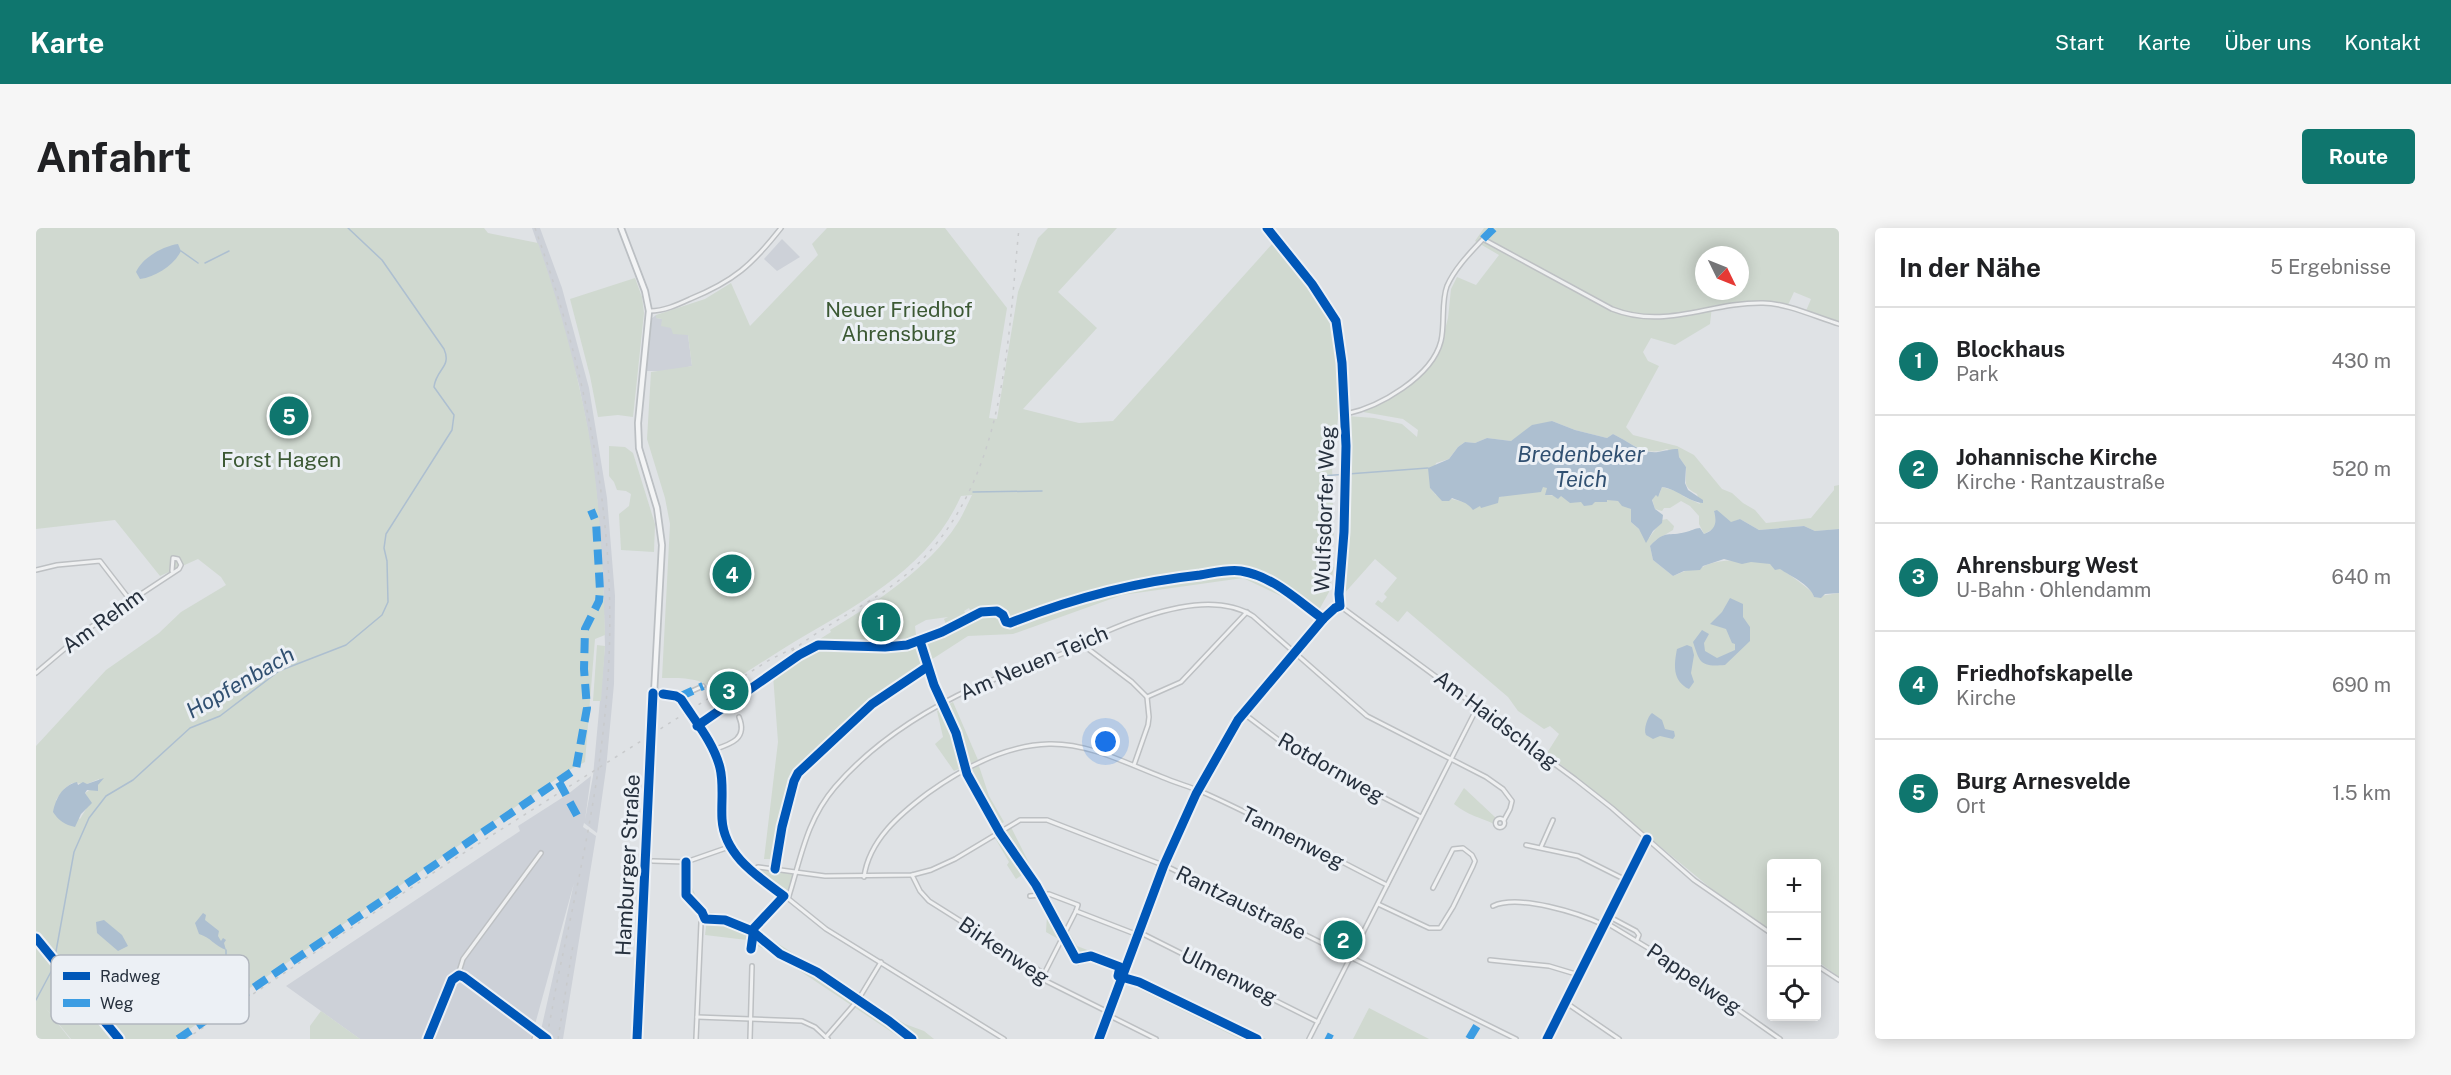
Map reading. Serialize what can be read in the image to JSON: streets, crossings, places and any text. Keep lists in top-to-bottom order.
{
  "streets": {
    "main road": ["Hamburger Straße"],
    "street": [
      "Wulfsdorfer Weg",
      "Am Rehm",
      "Am Neuen Teich",
      "Am Haidschlag",
      "Rotdornweg",
      "Tannenweg",
      "Rantzaustraße",
      "Birkenweg",
      "Ulmenweg",
      "Pappelweg"
    ]
  },
  "crossings": [
    ["Wulfsdorfer Weg", "Am Neuen Teich"],
    ["Wulfsdorfer Weg", "Am Haidschlag"],
    ["Wulfsdorfer Weg", "Rotdornweg"],
    ["Wulfsdorfer Weg", "Tannenweg"],
    ["Wulfsdorfer Weg", "Rantzaustraße"],
    ["Wulfsdorfer Weg", "Birkenweg"],
    ["Wulfsdorfer Weg", "Ulmenweg"],
    ["Am Neuen Teich", "Rantzaustraße"],
    ["Tannenweg", "Rantzaustraße"],
    ["Rantzaustraße", "Birkenweg"]
  ],
  "water": ["Bredenbeker Teich", "Hopfenbach"],
  "parks": ["Neuer Friedhof Ahrensburg", "Forst Hagen"],
  "legend": ["Radweg", "Weg"],
  "north": "bottom right",
  "page": {
    "header": "Karte",
    "nav": [
      "Start",
      "Karte",
      "Über uns",
      "Kontakt"
    ],
    "buttons": "Route",
    "title": "Anfahrt",
    "heading": ["In der Nähe", "5 Ergebnisse"],
    "list": [
      {
        "mark": "1",
        "name": "Blockhaus",
        "note": "Park",
        "value": "430 m"
      },
      {
        "mark": "2",
        "name": "Johannische Kirche",
        "note": "Kirche · Rantzaustraße",
        "value": "520 m"
      },
      {
        "mark": "3",
        "name": "Ahrensburg West",
        "note": "U-Bahn · Ohlendamm",
        "value": "640 m"
      },
      {
        "mark": "4",
        "name": "Friedhofskapelle",
        "note": "Kirche",
        "value": "690 m"
      },
      {
        "mark": "5",
        "name": "Burg Arnesvelde",
        "note": "Ort",
        "value": "1.5 km"
      }
    ],
    "pins": [
      "5",
      "4",
      "1",
      "3",
      "2"
    ],
    "map_buttons": ["+", "−"]
  }
}
